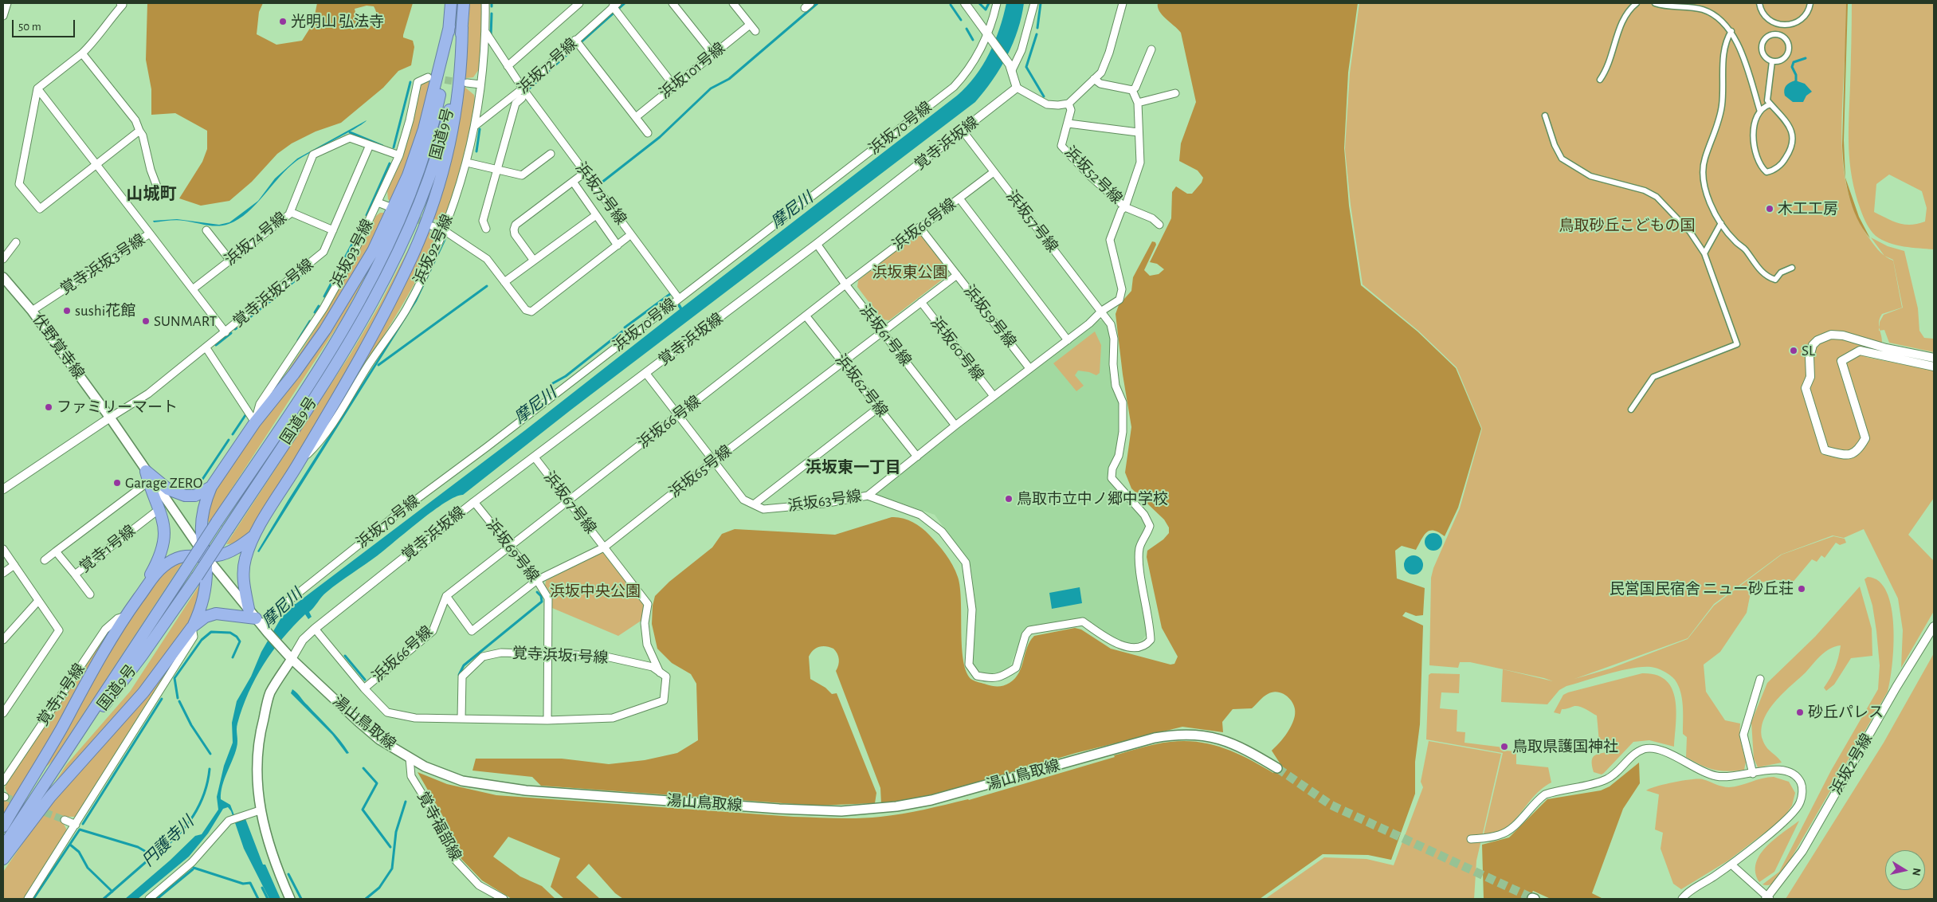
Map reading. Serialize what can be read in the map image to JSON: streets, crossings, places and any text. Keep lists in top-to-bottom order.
{
  "streets": {
    "highway": ["国道9号"],
    "main road": ["伏野覚寺線", "湯山鳥取線"],
    "street": [
      "浜坂72号線",
      "浜坂101号線",
      "浜坂70号線",
      "覚寺浜坂線",
      "浜坂52号線",
      "浜坂73号線",
      "浜坂57号線",
      "浜坂66号線",
      "浜坂74号線",
      "浜坂92号線",
      "浜坂93号線",
      "覚寺浜坂3号線",
      "覚寺浜坂2号線",
      "浜坂59号線",
      "浜坂61号線",
      "浜坂60号線",
      "浜坂62号線",
      "浜坂65号線",
      "浜坂63号線",
      "浜坂67号線",
      "覚寺1号線",
      "浜坂69号線",
      "覚寺浜坂1号線",
      "覚寺11号線",
      "浜坂2号線",
      "覚寺福部線"
    ]
  },
  "crossings": [
    ["浜坂72号線", "浜坂73号線"],
    ["浜坂72号線", "浜坂92号線"],
    ["浜坂70号線", "浜坂73号線"],
    ["浜坂70号線", "湯山鳥取線"],
    ["覚寺浜坂線", "浜坂57号線"],
    ["覚寺浜坂線", "浜坂61号線"],
    ["覚寺浜坂線", "浜坂63号線"],
    ["覚寺浜坂線", "浜坂67号線"],
    ["覚寺浜坂線", "浜坂69号線"],
    ["覚寺浜坂線", "湯山鳥取線"],
    ["浜坂52号線", "浜坂63号線"],
    ["浜坂73号線", "浜坂92号線"],
    ["浜坂57号線", "浜坂66号線"],
    ["浜坂57号線", "浜坂63号線"],
    ["浜坂66号線", "浜坂59号線"],
    ["浜坂66号線", "浜坂61号線"],
    ["浜坂66号線", "浜坂62号線"],
    ["浜坂66号線", "浜坂65号線"],
    ["浜坂66号線", "浜坂63号線"],
    ["浜坂66号線", "浜坂67号線"],
    ["浜坂66号線", "浜坂69号線"],
    ["浜坂74号線", "浜坂93号線"],
    ["浜坂74号線", "覚寺浜坂3号線"],
    ["浜坂74号線", "覚寺浜坂2号線"],
    ["覚寺浜坂3号線", "覚寺浜坂2号線"],
    ["覚寺浜坂3号線", "伏野覚寺線"],
    ["覚寺浜坂2号線", "伏野覚寺線"],
    ["浜坂59号線", "浜坂65号線"],
    ["浜坂59号線", "浜坂63号線"],
    ["浜坂61号線", "浜坂65号線"],
    ["浜坂61号線", "浜坂63号線"],
    ["伏野覚寺線", "湯山鳥取線"],
    ["浜坂60号線", "浜坂65号線"],
    ["浜坂60号線", "浜坂63号線"],
    ["浜坂62号線", "浜坂65号線"],
    ["浜坂62号線", "浜坂63号線"],
    ["浜坂65号線", "浜坂63号線"],
    ["浜坂65号線", "浜坂67号線"],
    ["浜坂65号線", "浜坂69号線"],
    ["浜坂67号線", "覚寺浜坂1号線"],
    ["浜坂69号線", "覚寺浜坂1号線"],
    ["湯山鳥取線", "覚寺福部線"]
  ],
  "districts": ["山城町", "浜坂東一丁目"],
  "water": ["摩尼川", "円護寺川"],
  "parks": ["鳥取砂丘こどもの国", "浜坂東公園", "浜坂中央公園"],
  "places": [
    "光明山 弘法寺",
    "木工工房",
    "sushi花館",
    "SUNMART",
    "SL",
    "ファミリーマート",
    "Garage ZERO",
    "鳥取市立中ノ郷中学校",
    "民営国民宿舎 ニュー砂丘荘",
    "砂丘パレス",
    "鳥取県護国神社"
  ],
  "scale_bar": "50 m",
  "north": "right"
}
